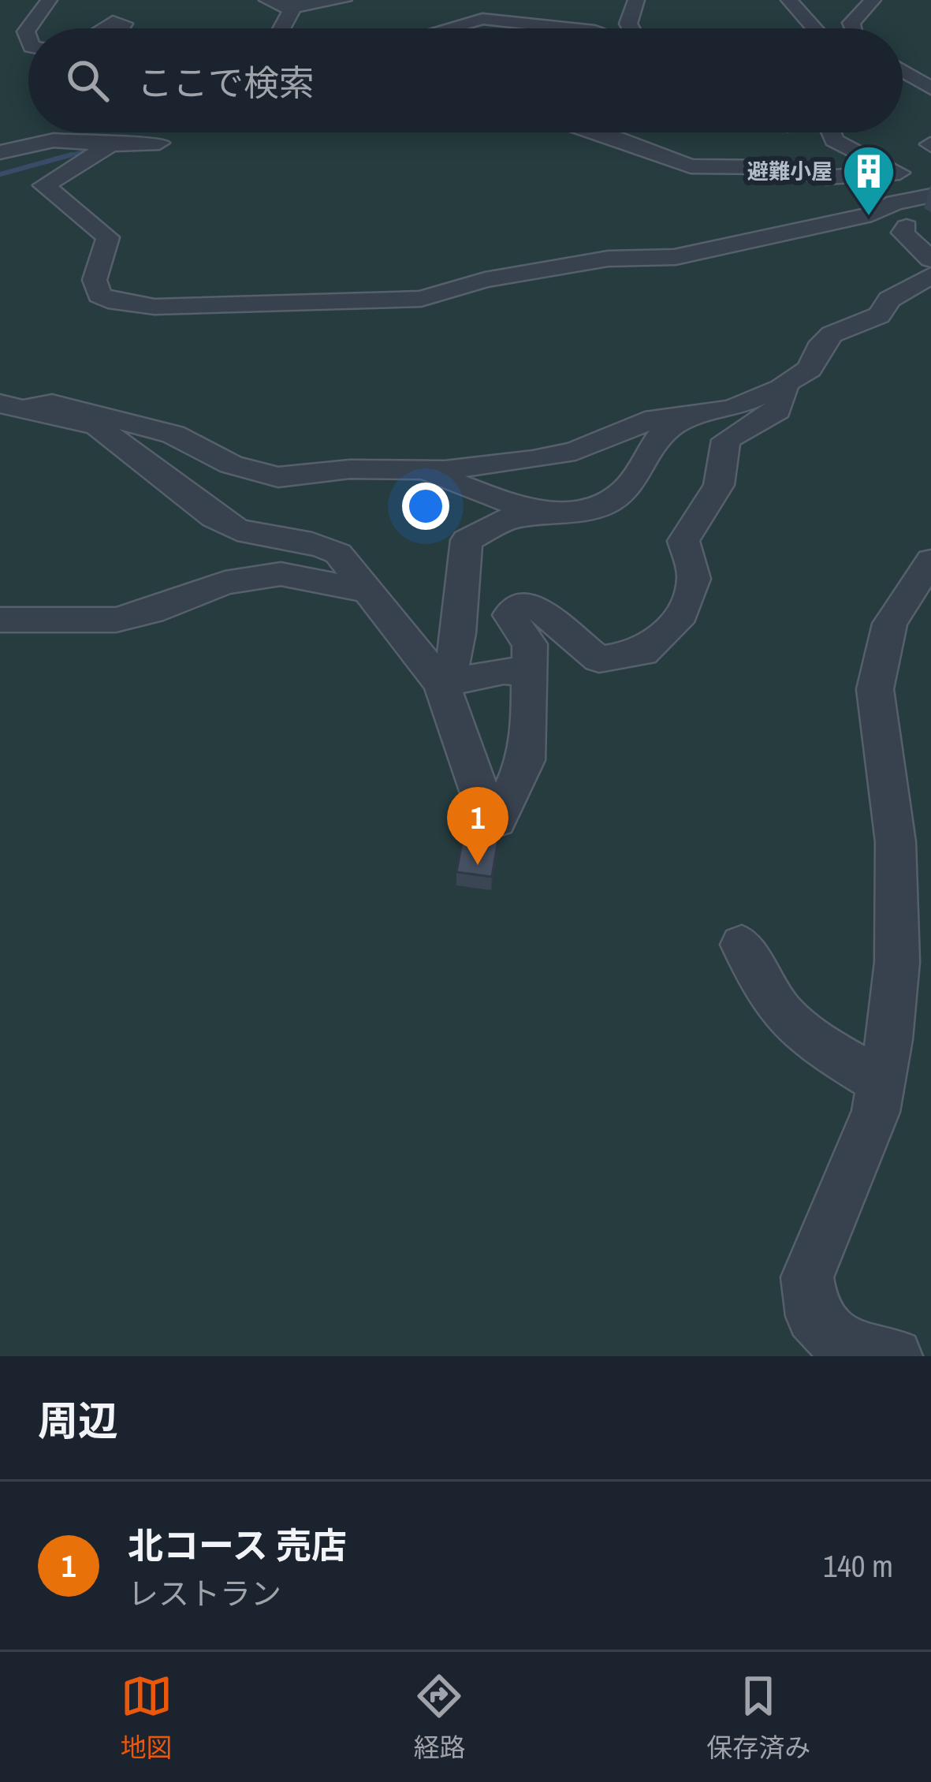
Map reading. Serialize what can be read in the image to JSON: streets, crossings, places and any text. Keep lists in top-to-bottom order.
{
  "places": {
    "building": ["避難小屋"]
  },
  "page": {
    "search": "ここで検索",
    "pins": "1",
    "heading": "周辺",
    "list": [
      {
        "mark": "1",
        "name": "北コース 売店",
        "note": "レストラン",
        "value": "140 m"
      }
    ],
    "nav": ["地図", "経路", "保存済み"]
  }
}
